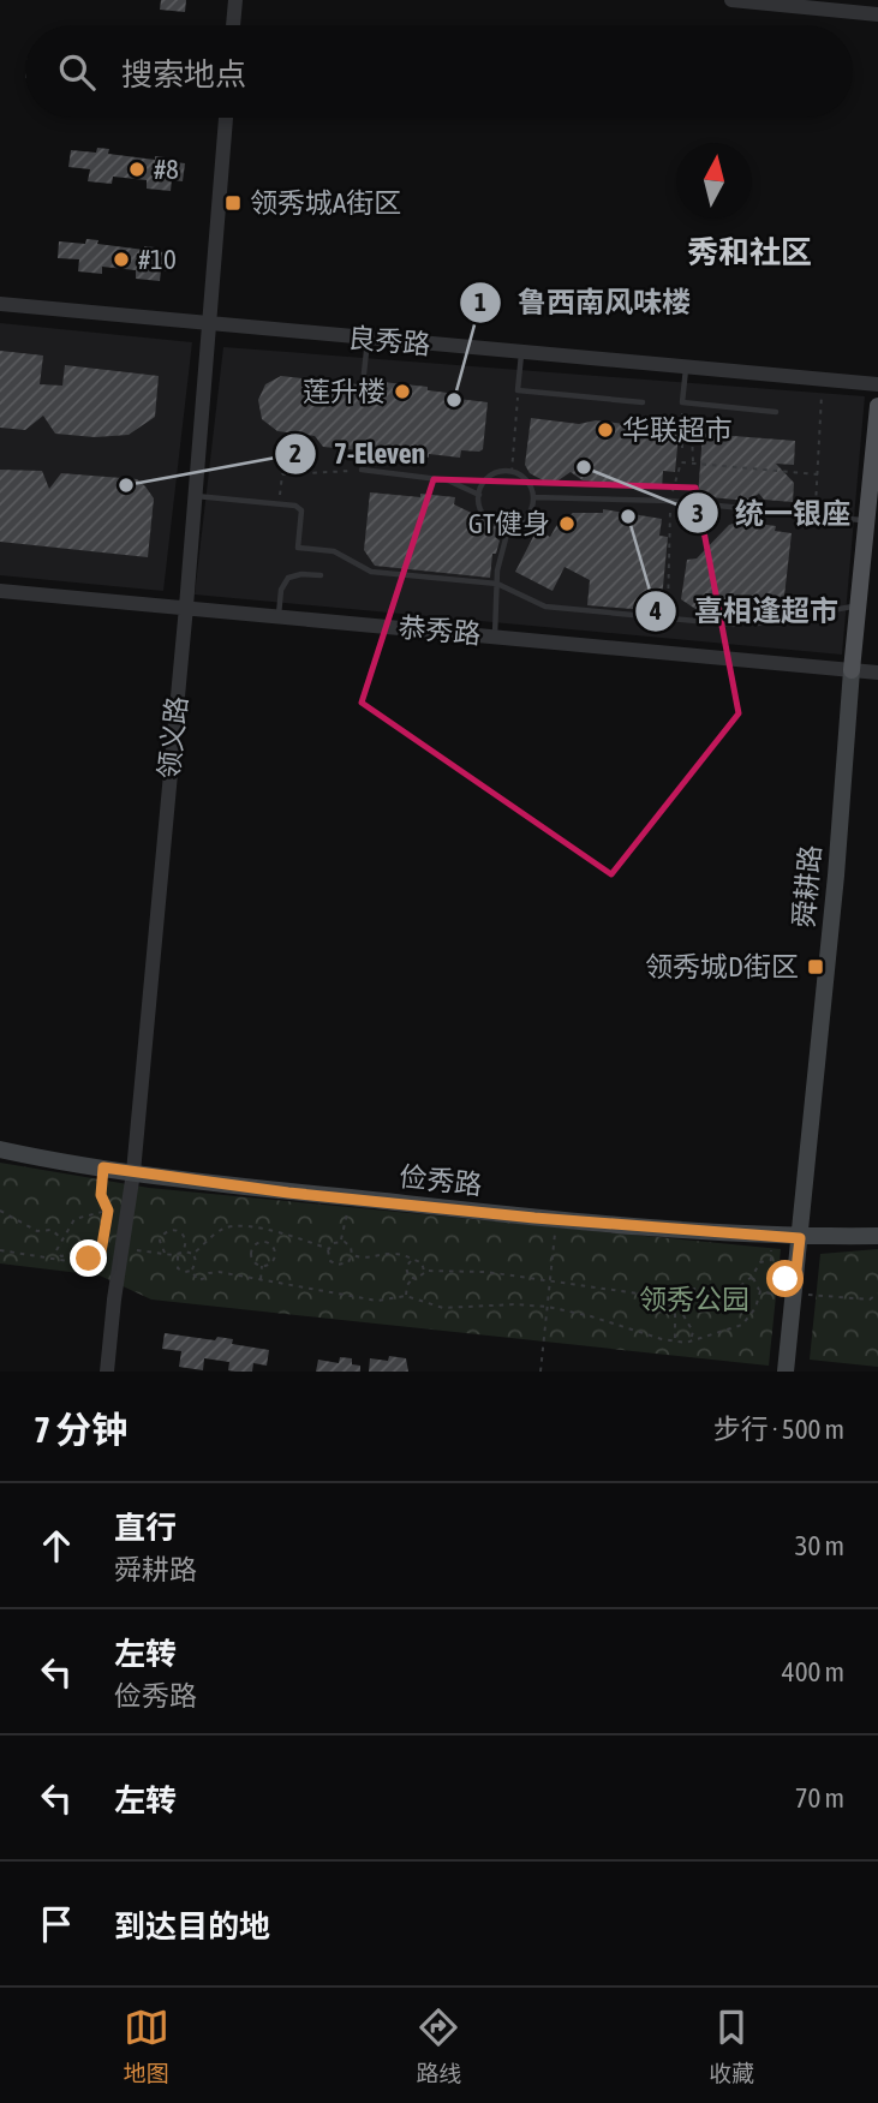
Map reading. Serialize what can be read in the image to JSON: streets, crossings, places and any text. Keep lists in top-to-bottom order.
{
  "streets": {
    "main road": ["舜耕路", "俭秀路"],
    "street": ["良秀路", "恭秀路", "领义路"]
  },
  "crossings": [
    ["良秀路", "领义路"],
    ["恭秀路", "领义路"],
    ["恭秀路", "舜耕路"],
    ["领义路", "俭秀路"],
    ["舜耕路", "俭秀路"]
  ],
  "districts": ["秀和社区"],
  "parks": ["领秀公园"],
  "places": {
    "other": [
      "#8",
      "#10",
      "莲升楼",
      "鲁西南风味楼",
      "华联超市",
      "统一银座",
      "7-Eleven",
      "喜相逢超市",
      "GT健身"
    ],
    "transit": ["领秀城A街区", "领秀城D街区"]
  },
  "north": "top",
  "page": {
    "search": "搜索地点",
    "heading": ["7 分钟", "步行 · 500 m"],
    "list": [
      ["直行", "舜耕路", "30 m"],
      ["左转", "俭秀路", "400 m"],
      ["左转", "70 m"],
      "到达目的地"
    ],
    "nav": ["地图", "路线", "收藏"]
  }
}
